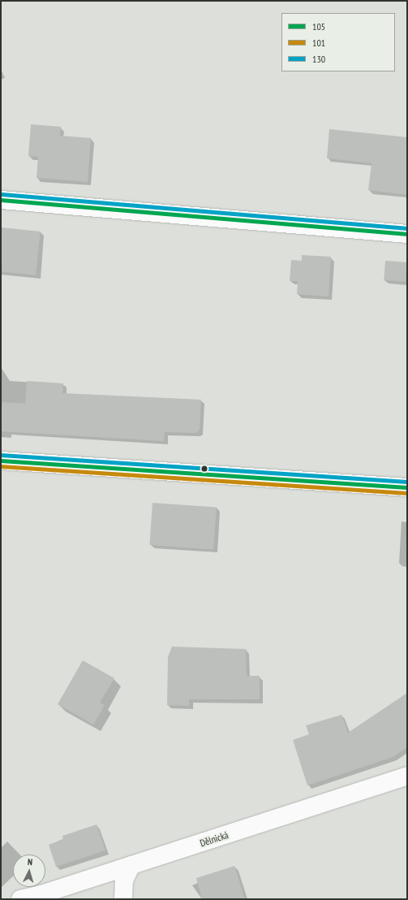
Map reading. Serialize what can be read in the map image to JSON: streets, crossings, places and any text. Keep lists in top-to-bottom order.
{
  "streets": {
    "street": ["Dělnická"]
  },
  "lines": ["transit line 130", "transit line 105", "transit line 101"],
  "legend": ["105", "101", "130"],
  "north": "top"
}
